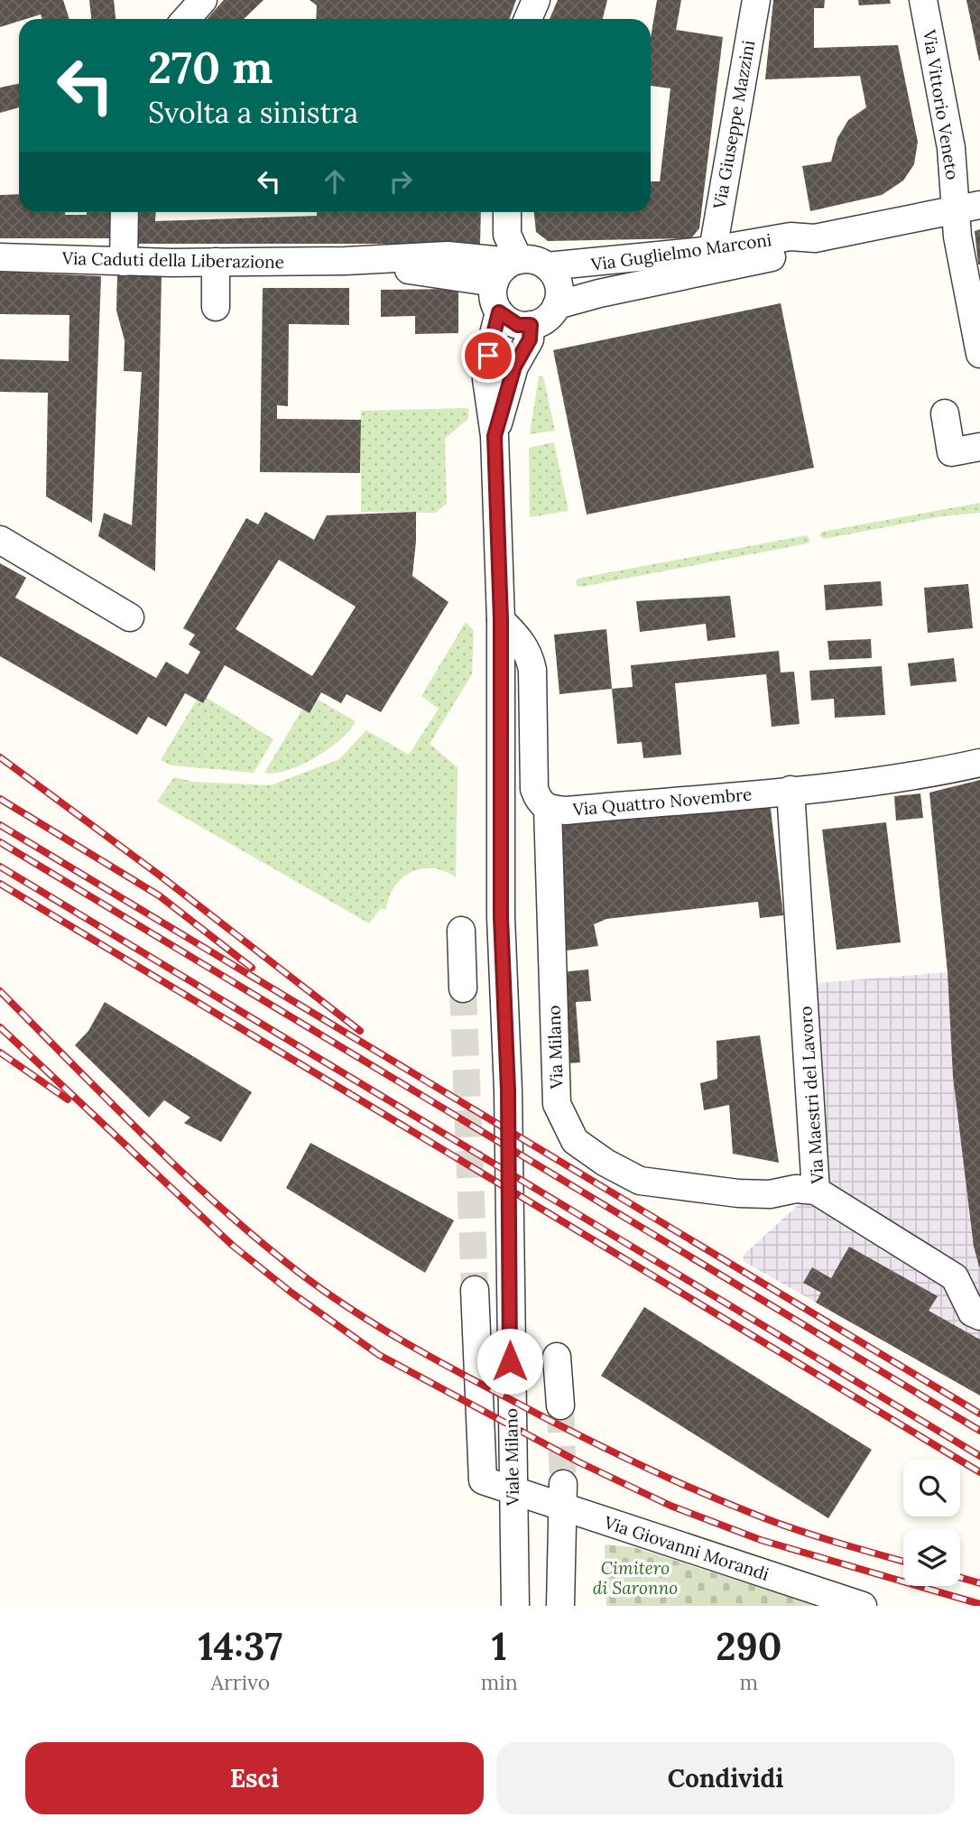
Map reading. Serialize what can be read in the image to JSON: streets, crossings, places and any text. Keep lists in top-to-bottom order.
{
  "streets": {
    "street": [
      "Via Vittorio Veneto",
      "Via Giuseppe Mazzini",
      "Via Guglielmo Marconi",
      "Via Caduti della Liberazione",
      "Via Quattro Novembre",
      "Via Milano",
      "Via Maestri del Lavoro",
      "Viale Milano",
      "Via Giovanni Morandi"
    ]
  },
  "crossings": [
    ["Via Vittorio Veneto", "Via Guglielmo Marconi"],
    ["Via Giuseppe Mazzini", "Via Guglielmo Marconi"],
    ["Via Guglielmo Marconi", "Via Caduti della Liberazione"],
    ["Via Guglielmo Marconi", "Viale Milano"],
    ["Via Caduti della Liberazione", "Viale Milano"],
    ["Via Quattro Novembre", "Via Milano"],
    ["Via Quattro Novembre", "Via Maestri del Lavoro"],
    ["Via Quattro Novembre", "Viale Milano"],
    ["Via Milano", "Via Maestri del Lavoro"],
    ["Viale Milano", "Via Giovanni Morandi"]
  ],
  "parks": ["Cimitero di Saronno"],
  "page": {
    "turn": ["270 m", "Svolta a sinistra"],
    "eta": [
      "14:37",
      "Arrivo",
      "1",
      "min",
      "290",
      "m"
    ],
    "buttons": ["Esci", "Condividi"]
  }
}
